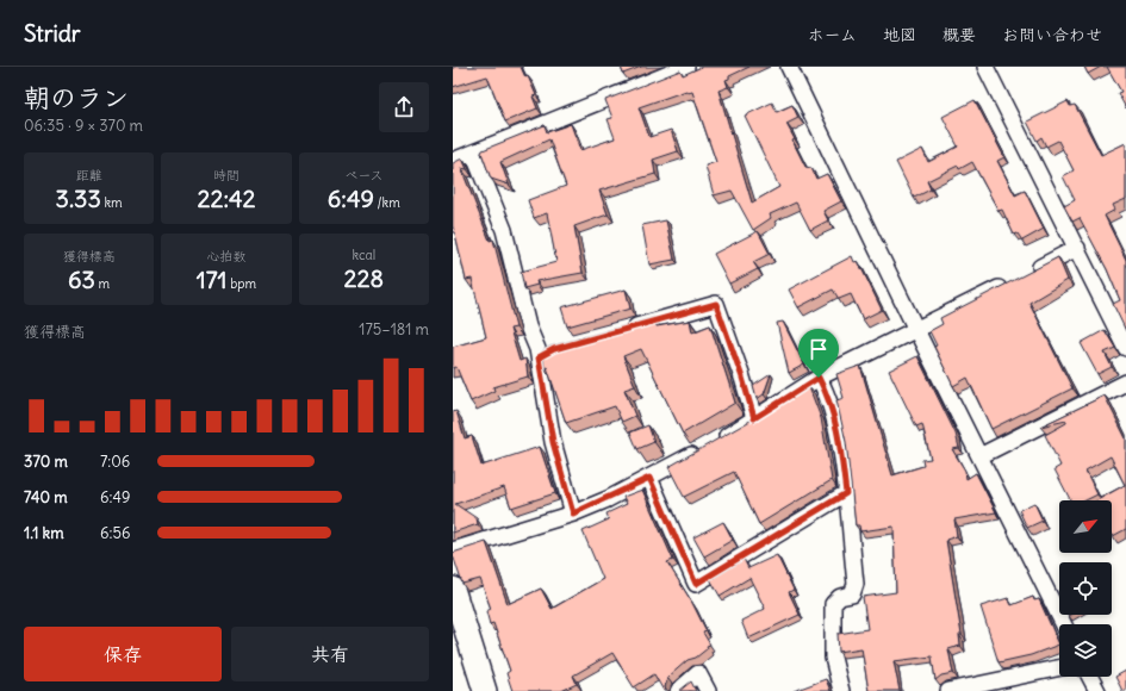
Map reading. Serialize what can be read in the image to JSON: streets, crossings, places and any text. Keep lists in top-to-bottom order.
{
  "north": "top right",
  "page": {
    "header": "Stridr",
    "nav": [
      "ホーム",
      "地図",
      "概要",
      "お問い合わせ"
    ],
    "heading": ["朝のラン", "06:35 · 9 × 370 m"],
    "stats": [
      ["距離", "3.33 km"],
      ["時間", "22:42"],
      ["ペース", "6:49 /km"],
      ["獲得標高", "63 m"],
      ["心拍数", "171 bpm"],
      ["kcal", "228"]
    ],
    "chart": ["獲得標高", "175–181 m"],
    "list": [
      {
        "name": "370 m",
        "note": "7:06"
      },
      {
        "name": "740 m",
        "note": "6:49"
      },
      {
        "name": "1.1 km",
        "note": "6:56"
      }
    ],
    "buttons": ["保存", "共有"]
  }
}
